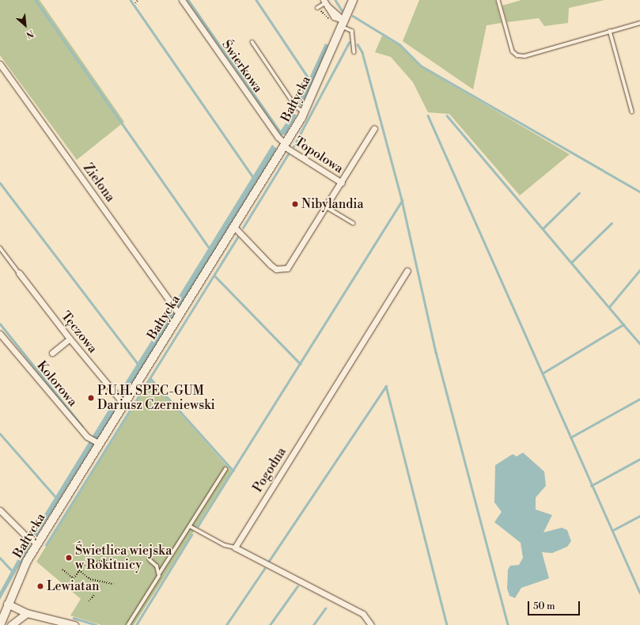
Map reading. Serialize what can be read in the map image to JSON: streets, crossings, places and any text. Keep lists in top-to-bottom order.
{
  "streets": {
    "main road": ["Bałtycka"],
    "street": [
      "Świerkowa",
      "Topolowa",
      "Zielona",
      "Tęczowa",
      "Kolorowa",
      "Pogodna"
    ]
  },
  "crossings": [
    ["Świerkowa", "Bałtycka"],
    ["Świerkowa", "Topolowa"],
    ["Bałtycka", "Topolowa"],
    ["Bałtycka", "Zielona"],
    ["Bałtycka", "Tęczowa"],
    ["Bałtycka", "Kolorowa"]
  ],
  "places": [
    "Nibylandia",
    "P.U.H. SPEC-GUM Dariusz Czerniewski",
    "Świetlica wiejska w Rokitnicy",
    "Lewiatan"
  ],
  "scale_bar": "50 m",
  "north": "bottom right"
}
